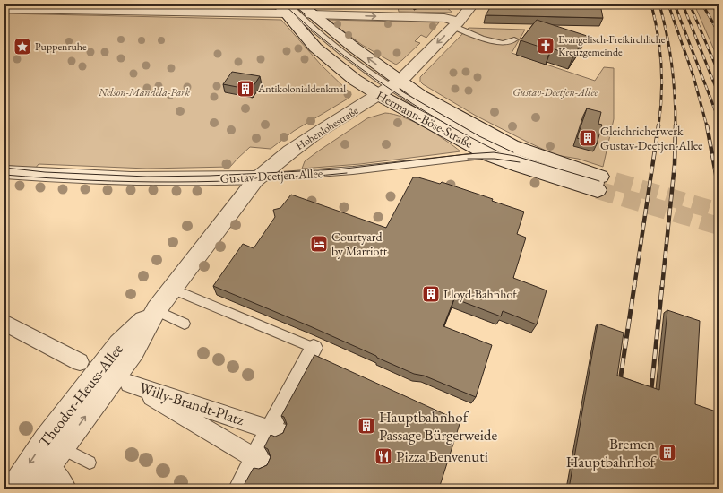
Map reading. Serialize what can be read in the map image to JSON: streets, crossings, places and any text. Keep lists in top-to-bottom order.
{
  "streets": {
    "street": [
      "Hermann-Böse-Straße",
      "Hohenlohestraße",
      "Gustav-Deetjen-Allee",
      "Theodor-Heuss-Allee",
      "Willy-Brandt-Platz"
    ]
  },
  "crossings": [
    ["Hermann-Böse-Straße", "Hohenlohestraße"],
    ["Hermann-Böse-Straße", "Gustav-Deetjen-Allee"],
    ["Hohenlohestraße", "Gustav-Deetjen-Allee"],
    ["Hohenlohestraße", "Theodor-Heuss-Allee"],
    ["Gustav-Deetjen-Allee", "Theodor-Heuss-Allee"]
  ],
  "parks": ["Nelson-Mandela-Park", "Gustav-Deetjen-Allee"],
  "places": {
    "church": ["Evangelisch-Freikirchliche Kreuzgemeinde"],
    "place": ["Puppenruhe"],
    "building": [
      "Antikolonialdenkmal",
      "Gleichricherwerk Gustav-Deetjen-Allee",
      "Lloyd-Bahnhof",
      "Hauptbahnhof Passage Bürgerweide",
      "Bremen Hauptbahnhof"
    ],
    "hotel": ["Courtyard by Marriott"],
    "restaurant": ["Pizza Benvenuti"]
  }
}
